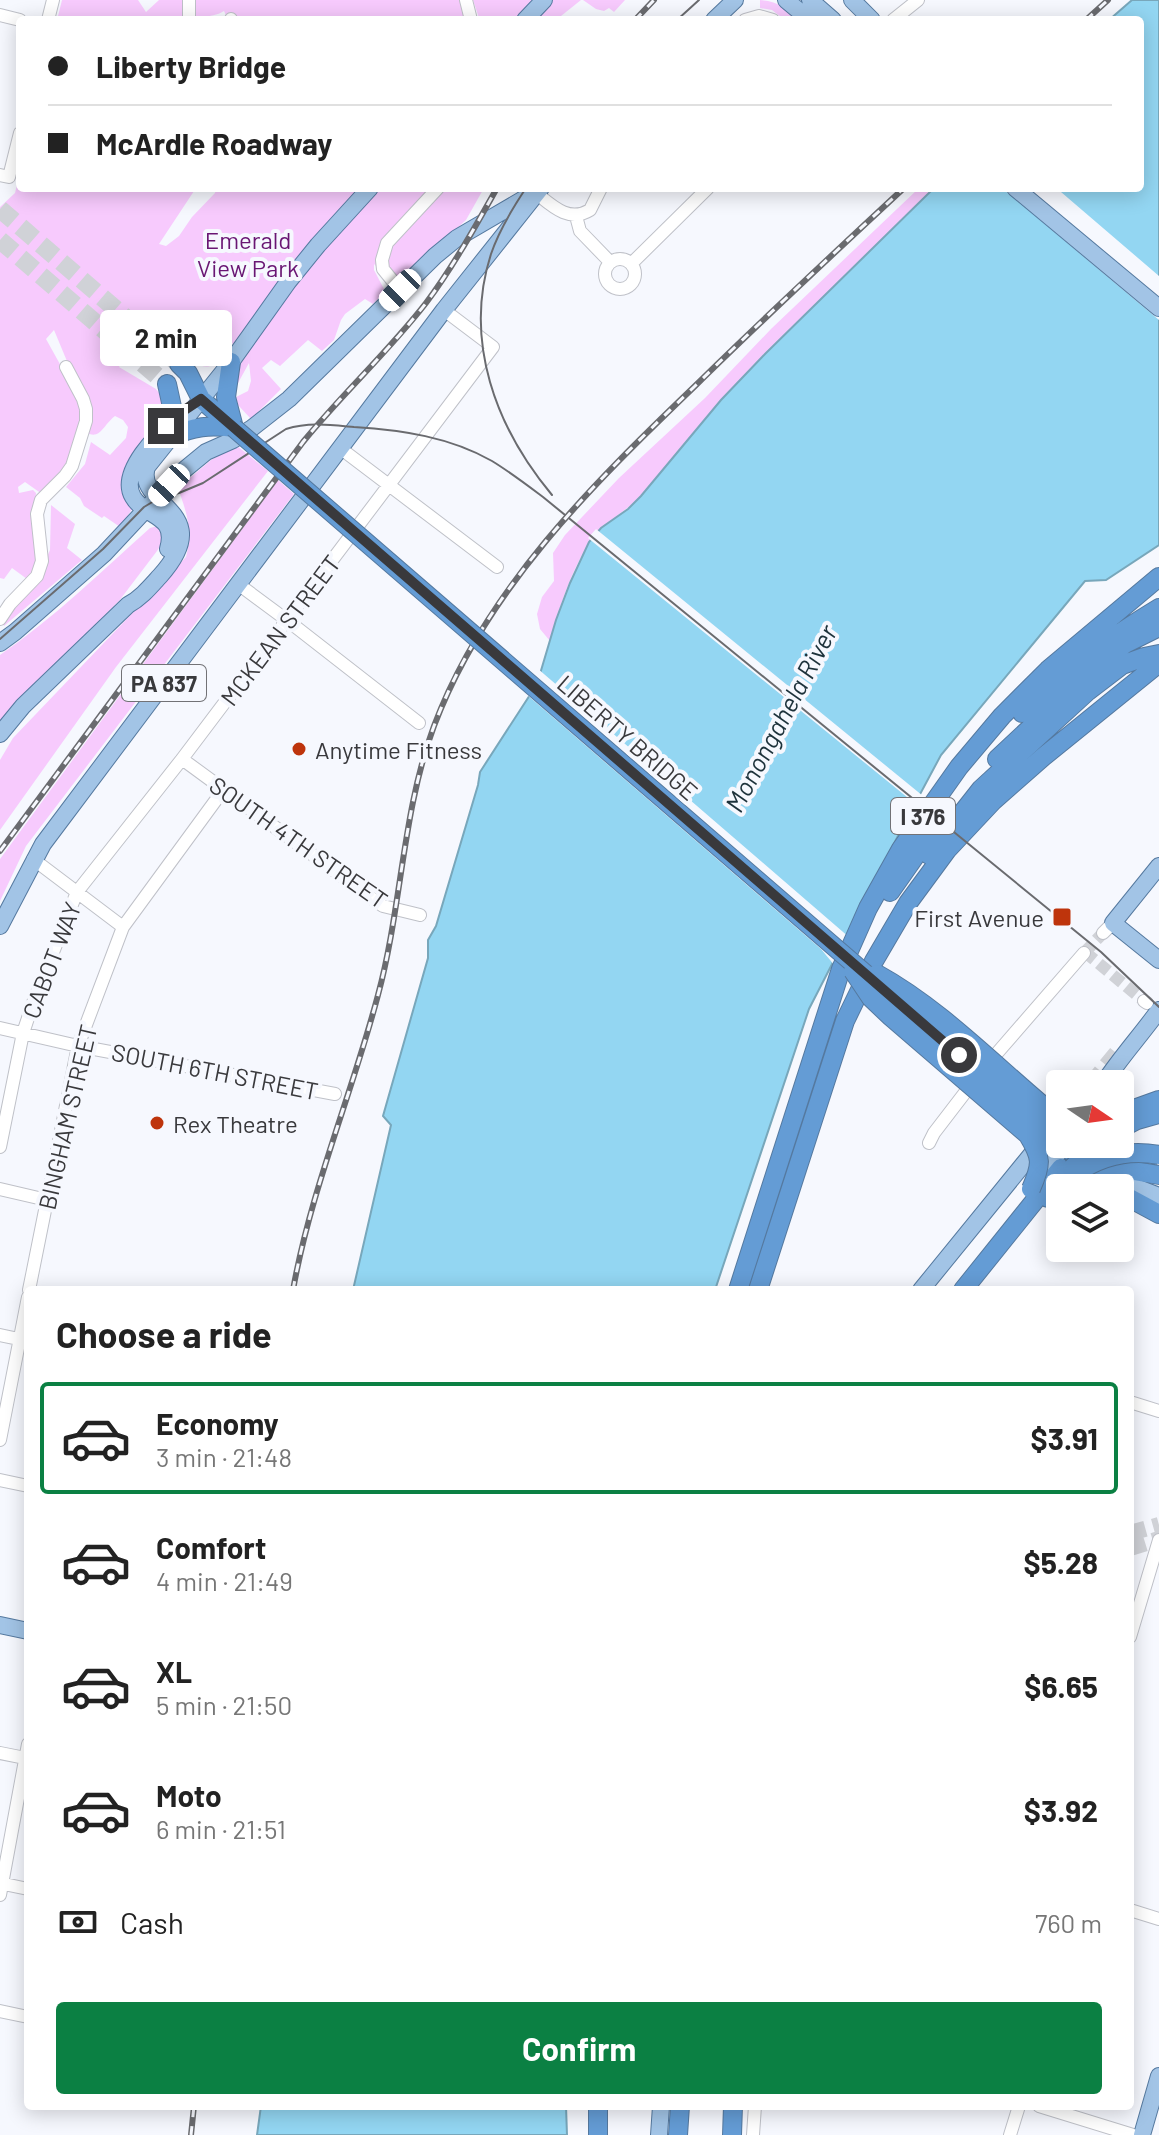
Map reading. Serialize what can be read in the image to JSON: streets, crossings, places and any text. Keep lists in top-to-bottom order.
{
  "streets": {
    "highway": ["LIBERTY BRIDGE", "I 376"],
    "main road": ["PA 837"],
    "street": [
      "MCKEAN STREET",
      "SOUTH 4TH STREET",
      "CABOT WAY",
      "SOUTH 6TH STREET",
      "BINGHAM STREET"
    ]
  },
  "crossings": [
    ["MCKEAN STREET", "PA 837"],
    ["MCKEAN STREET", "SOUTH 4TH STREET"],
    ["MCKEAN STREET", "CABOT WAY"],
    ["SOUTH 4TH STREET", "CABOT WAY"],
    ["SOUTH 4TH STREET", "BINGHAM STREET"],
    ["CABOT WAY", "SOUTH 6TH STREET"],
    ["SOUTH 6TH STREET", "BINGHAM STREET"]
  ],
  "water": ["Monongahela River"],
  "parks": ["Emerald View Park"],
  "places": {
    "other": ["Anytime Fitness", "Rex Theatre"],
    "transit": ["First Avenue"]
  },
  "north": "right",
  "page": {
    "banner": ["Liberty Bridge", "McArdle Roadway"],
    "bubble": "2 min",
    "heading": "Choose a ride",
    "list": [
      {
        "name": "Economy",
        "note": "3 min · 21:48",
        "value": "$3.91"
      },
      {
        "name": "Comfort",
        "note": "4 min · 21:49",
        "value": "$5.28"
      },
      {
        "name": "XL",
        "note": "5 min · 21:50",
        "value": "$6.65"
      },
      {
        "name": "Moto",
        "note": "6 min · 21:51",
        "value": "$3.92"
      }
    ],
    "pay": ["Cash", "760 m"],
    "buttons": "Confirm"
  }
}
